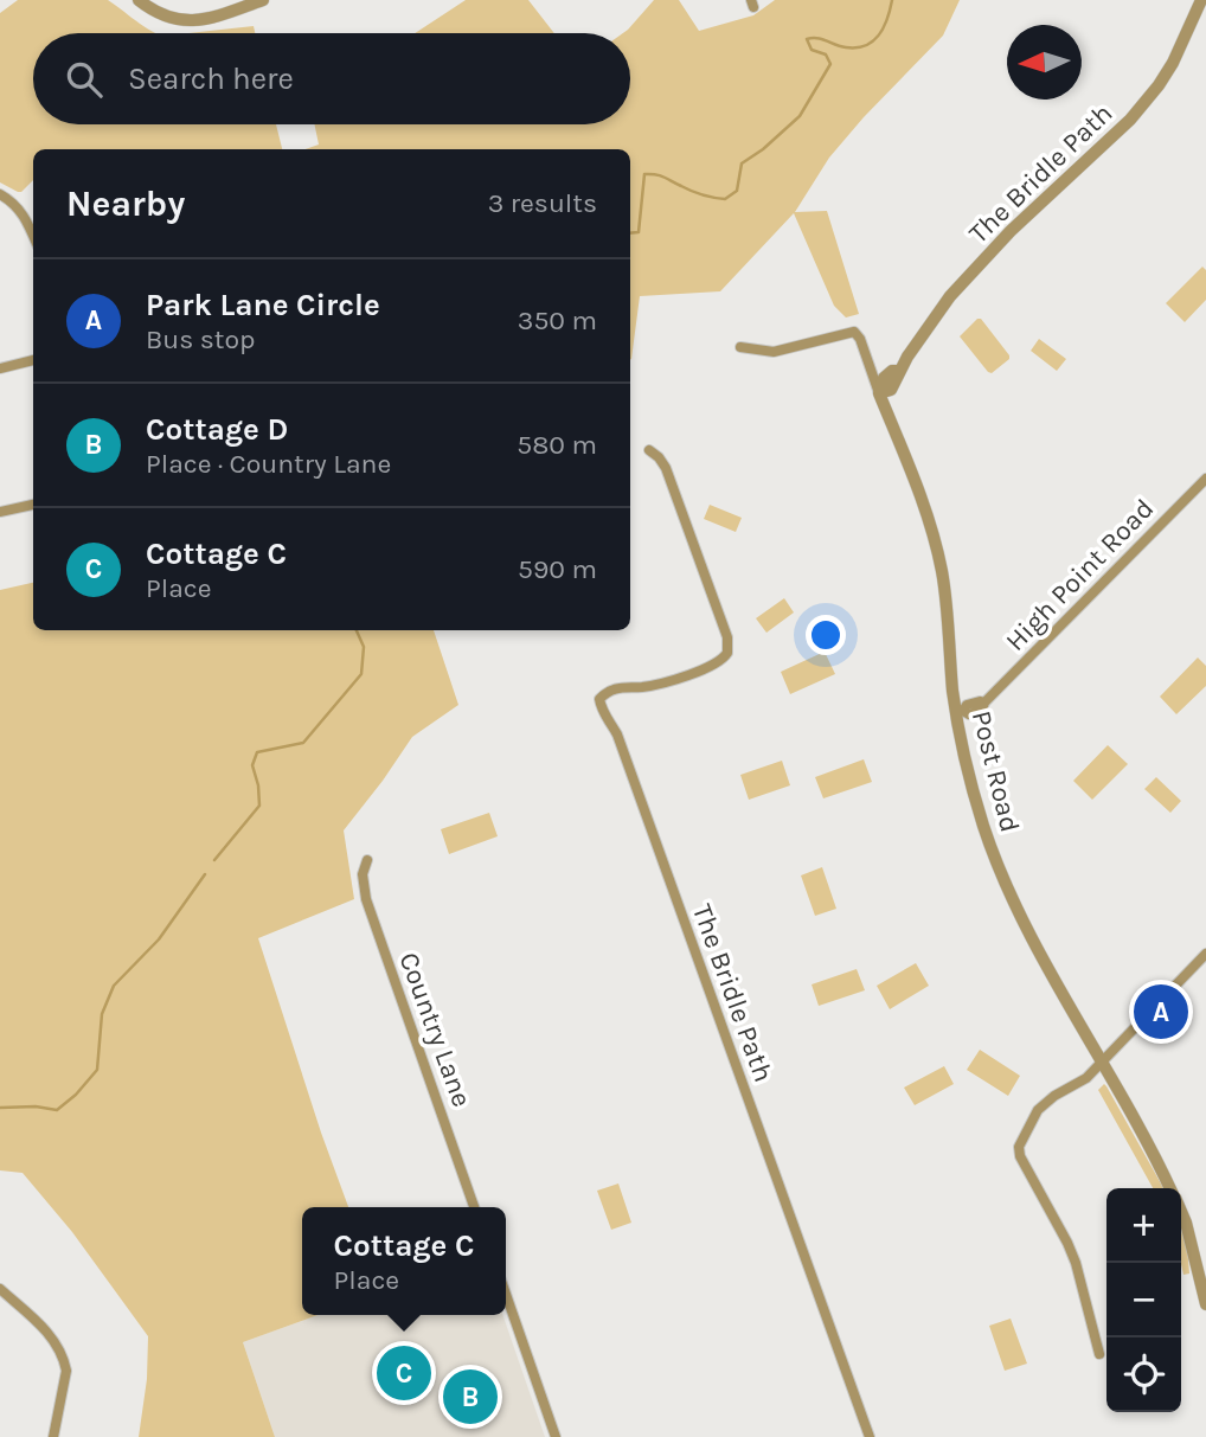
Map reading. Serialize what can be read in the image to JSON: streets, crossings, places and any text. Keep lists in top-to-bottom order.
{
  "streets": {
    "street": [
      "The Bridle Path",
      "High Point Road",
      "Post Road",
      "Country Lane"
    ]
  },
  "crossings": [
    ["The Bridle Path", "Post Road"],
    ["High Point Road", "Post Road"]
  ],
  "north": "left",
  "page": {
    "search": "Search here",
    "heading": ["Nearby", "3 results"],
    "list": [
      {
        "mark": "A",
        "name": "Park Lane Circle",
        "note": "Bus stop",
        "value": "350 m"
      },
      {
        "mark": "B",
        "name": "Cottage D",
        "note": "Place · Country Lane",
        "value": "580 m"
      },
      {
        "mark": "C",
        "name": "Cottage C",
        "note": "Place",
        "value": "590 m"
      }
    ],
    "pins": ["A", "C", "B"],
    "map_buttons": ["+", "−"],
    "popup": ["Cottage C", "Place"]
  }
}
